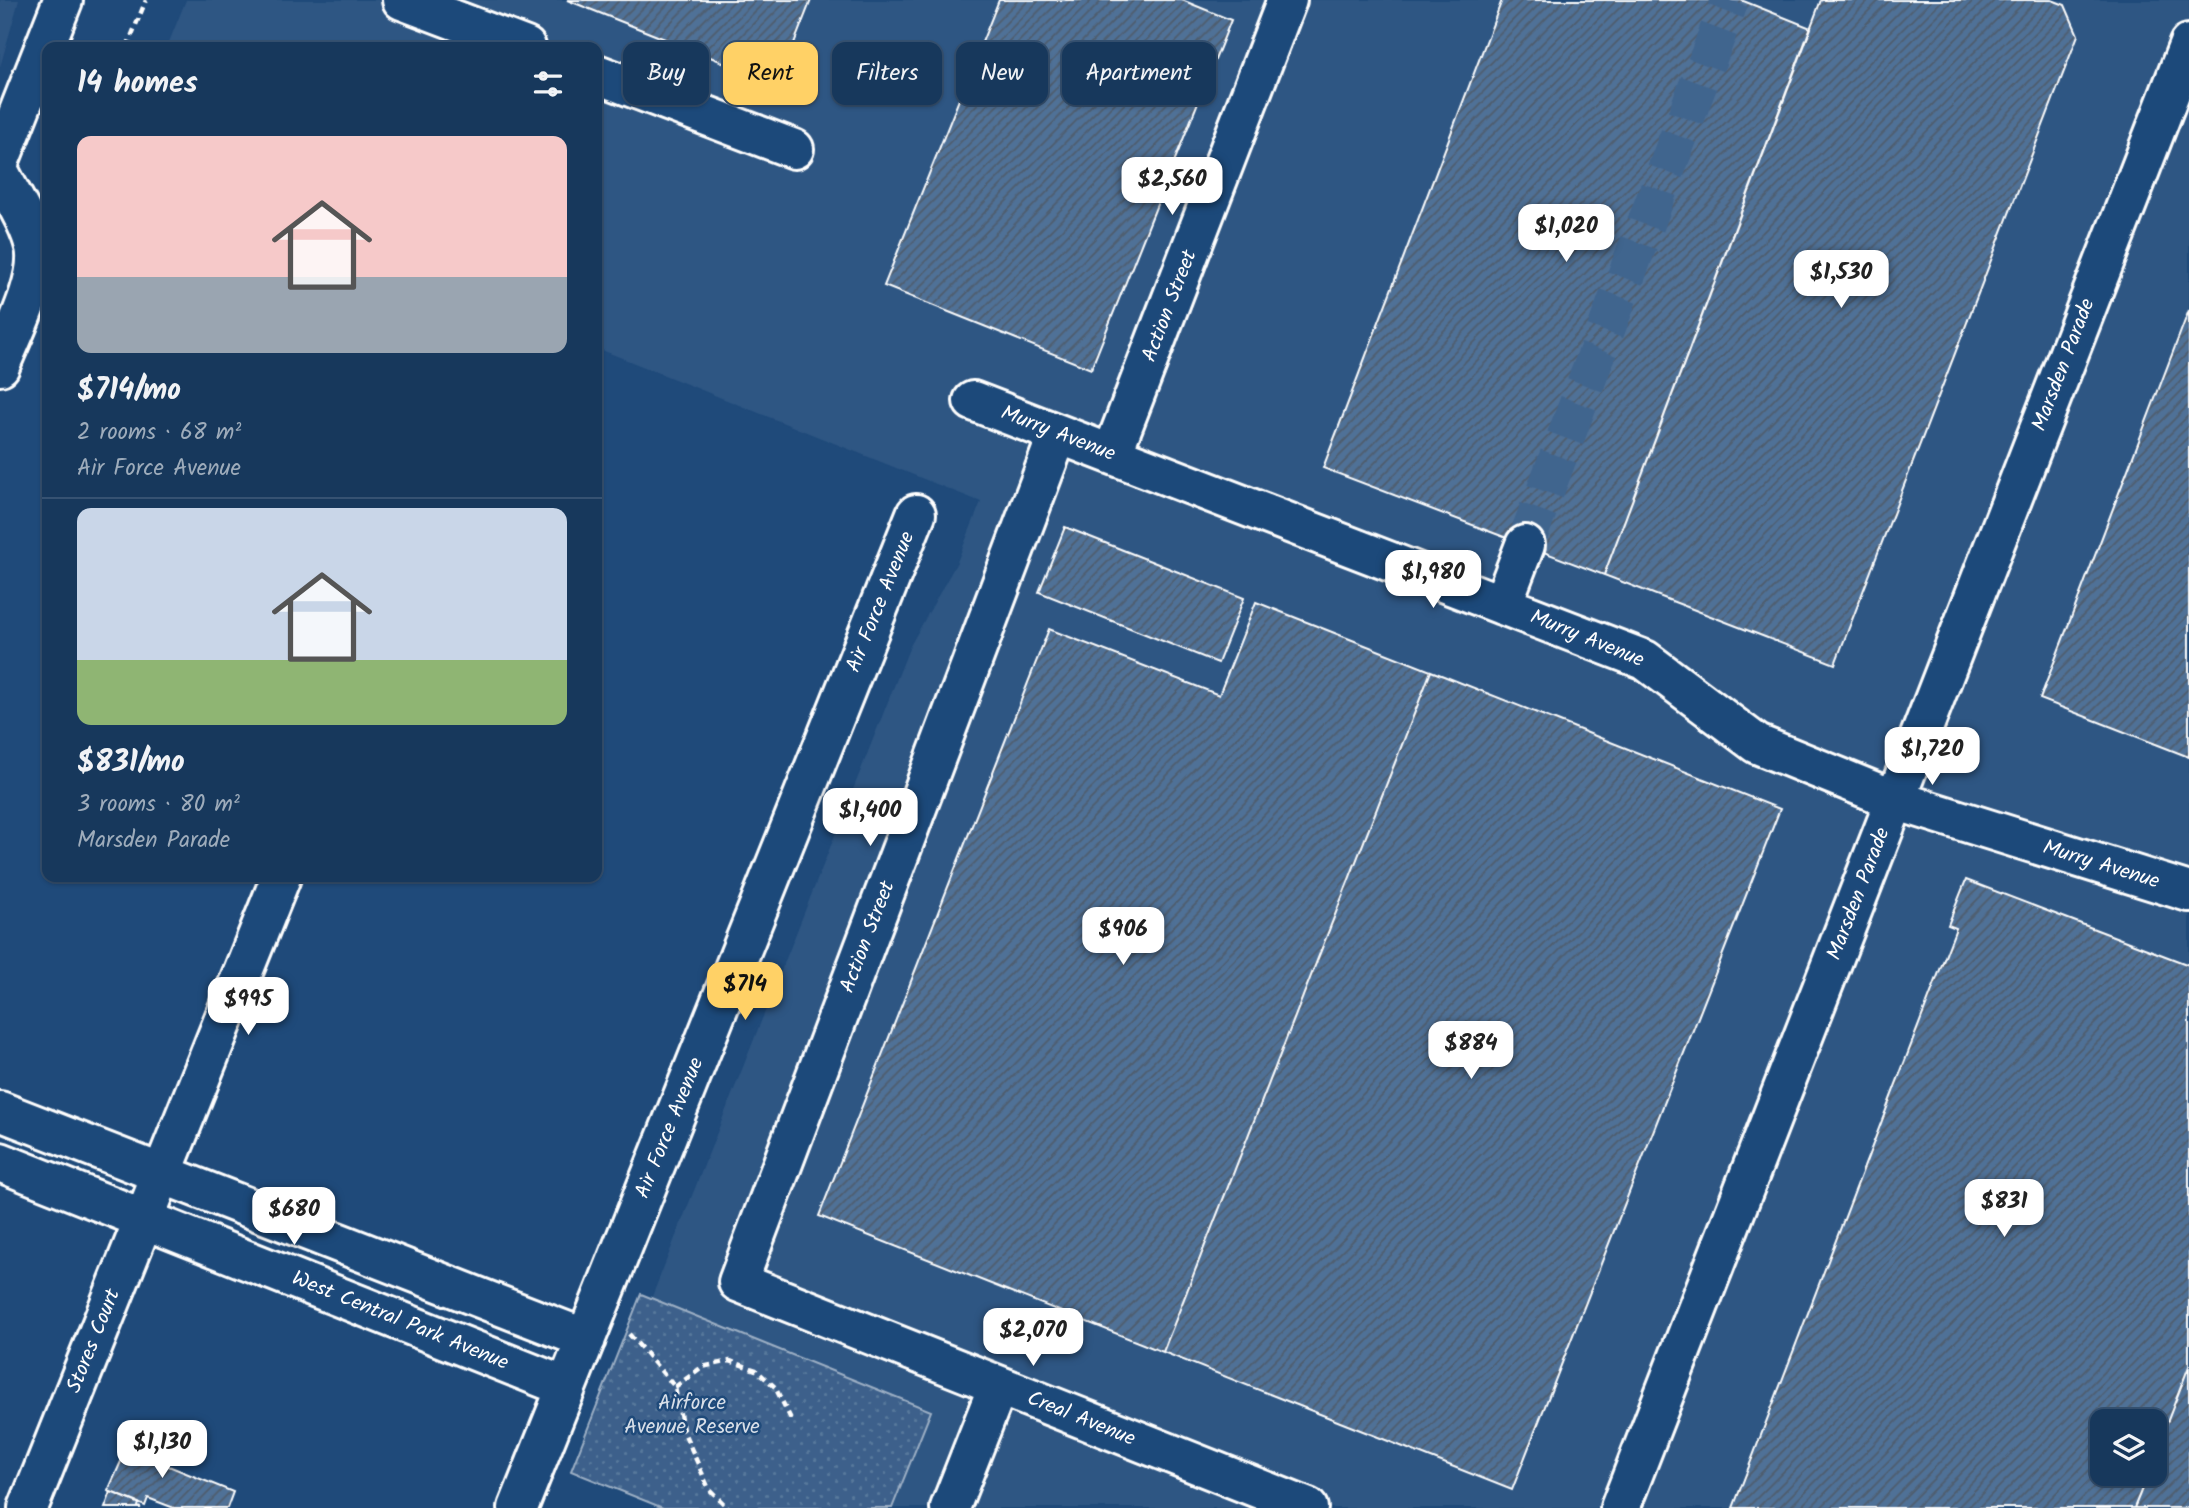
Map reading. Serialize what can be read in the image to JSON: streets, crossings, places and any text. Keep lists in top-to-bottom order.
{
  "streets": {
    "street": [
      "Action Street",
      "Marsden Parade",
      "Murry Avenue",
      "Air Force Avenue",
      "West Central Park Avenue",
      "Stores Court",
      "Creal Avenue"
    ]
  },
  "crossings": [
    ["Action Street", "Murry Avenue"],
    ["Action Street", "Creal Avenue"],
    ["Marsden Parade", "Murry Avenue"],
    ["Air Force Avenue", "West Central Park Avenue"],
    ["West Central Park Avenue", "Stores Court"]
  ],
  "parks": ["Airforce Avenue Reserve"],
  "page": {
    "chip": [
      "Buy",
      "Rent",
      "Filters",
      "New",
      "Apartment"
    ],
    "heading": "14 homes",
    "list": [
      {
        "name": "$714/mo",
        "note": "2 rooms · 68 m² · Air Force Avenue"
      },
      {
        "name": "$831/mo",
        "note": "3 rooms · 80 m² · Marsden Parade"
      }
    ],
    "price": [
      "$2,560",
      "$1,020",
      "$1,530",
      "$1,980",
      "$1,720",
      "$1,400",
      "$906",
      "$714",
      "$995",
      "$884",
      "$831",
      "$680",
      "$2,070",
      "$1,130"
    ]
  }
}
